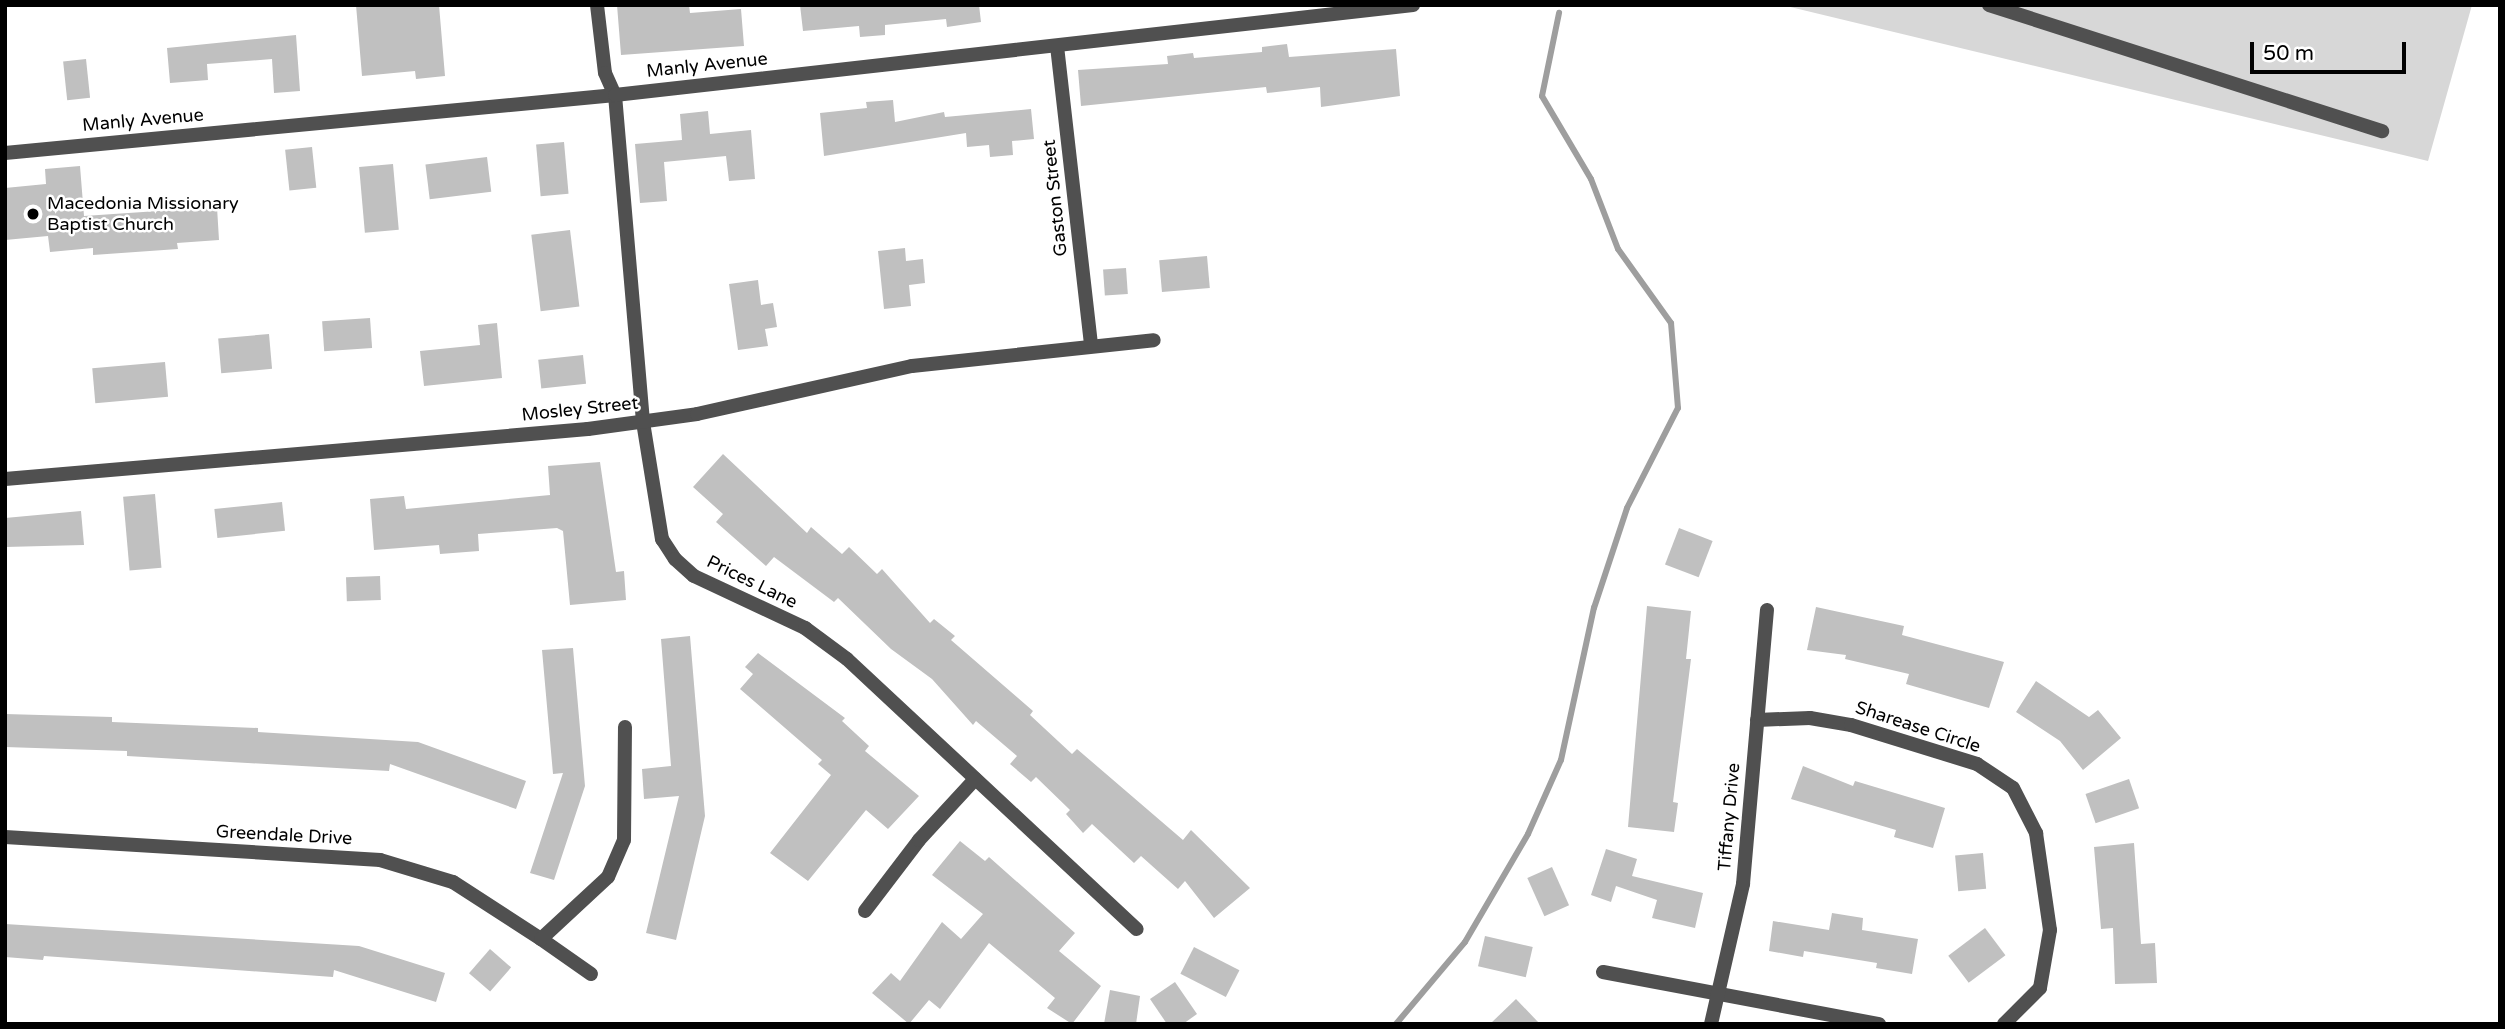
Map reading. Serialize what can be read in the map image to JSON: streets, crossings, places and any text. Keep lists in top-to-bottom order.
{
  "streets": {
    "street": [
      "Manly Avenue",
      "Gaston Street",
      "Mosley Street",
      "Prices Lane",
      "Sharease Circle",
      "Tiffany Drive",
      "Greendale Drive"
    ]
  },
  "crossings": [
    ["Manly Avenue", "Gaston Street"],
    ["Manly Avenue", "Prices Lane"],
    ["Gaston Street", "Mosley Street"],
    ["Mosley Street", "Prices Lane"],
    ["Sharease Circle", "Tiffany Drive"]
  ],
  "places": ["Macedonia Missionary Baptist Church"],
  "scale_bar": "50 m"
}
